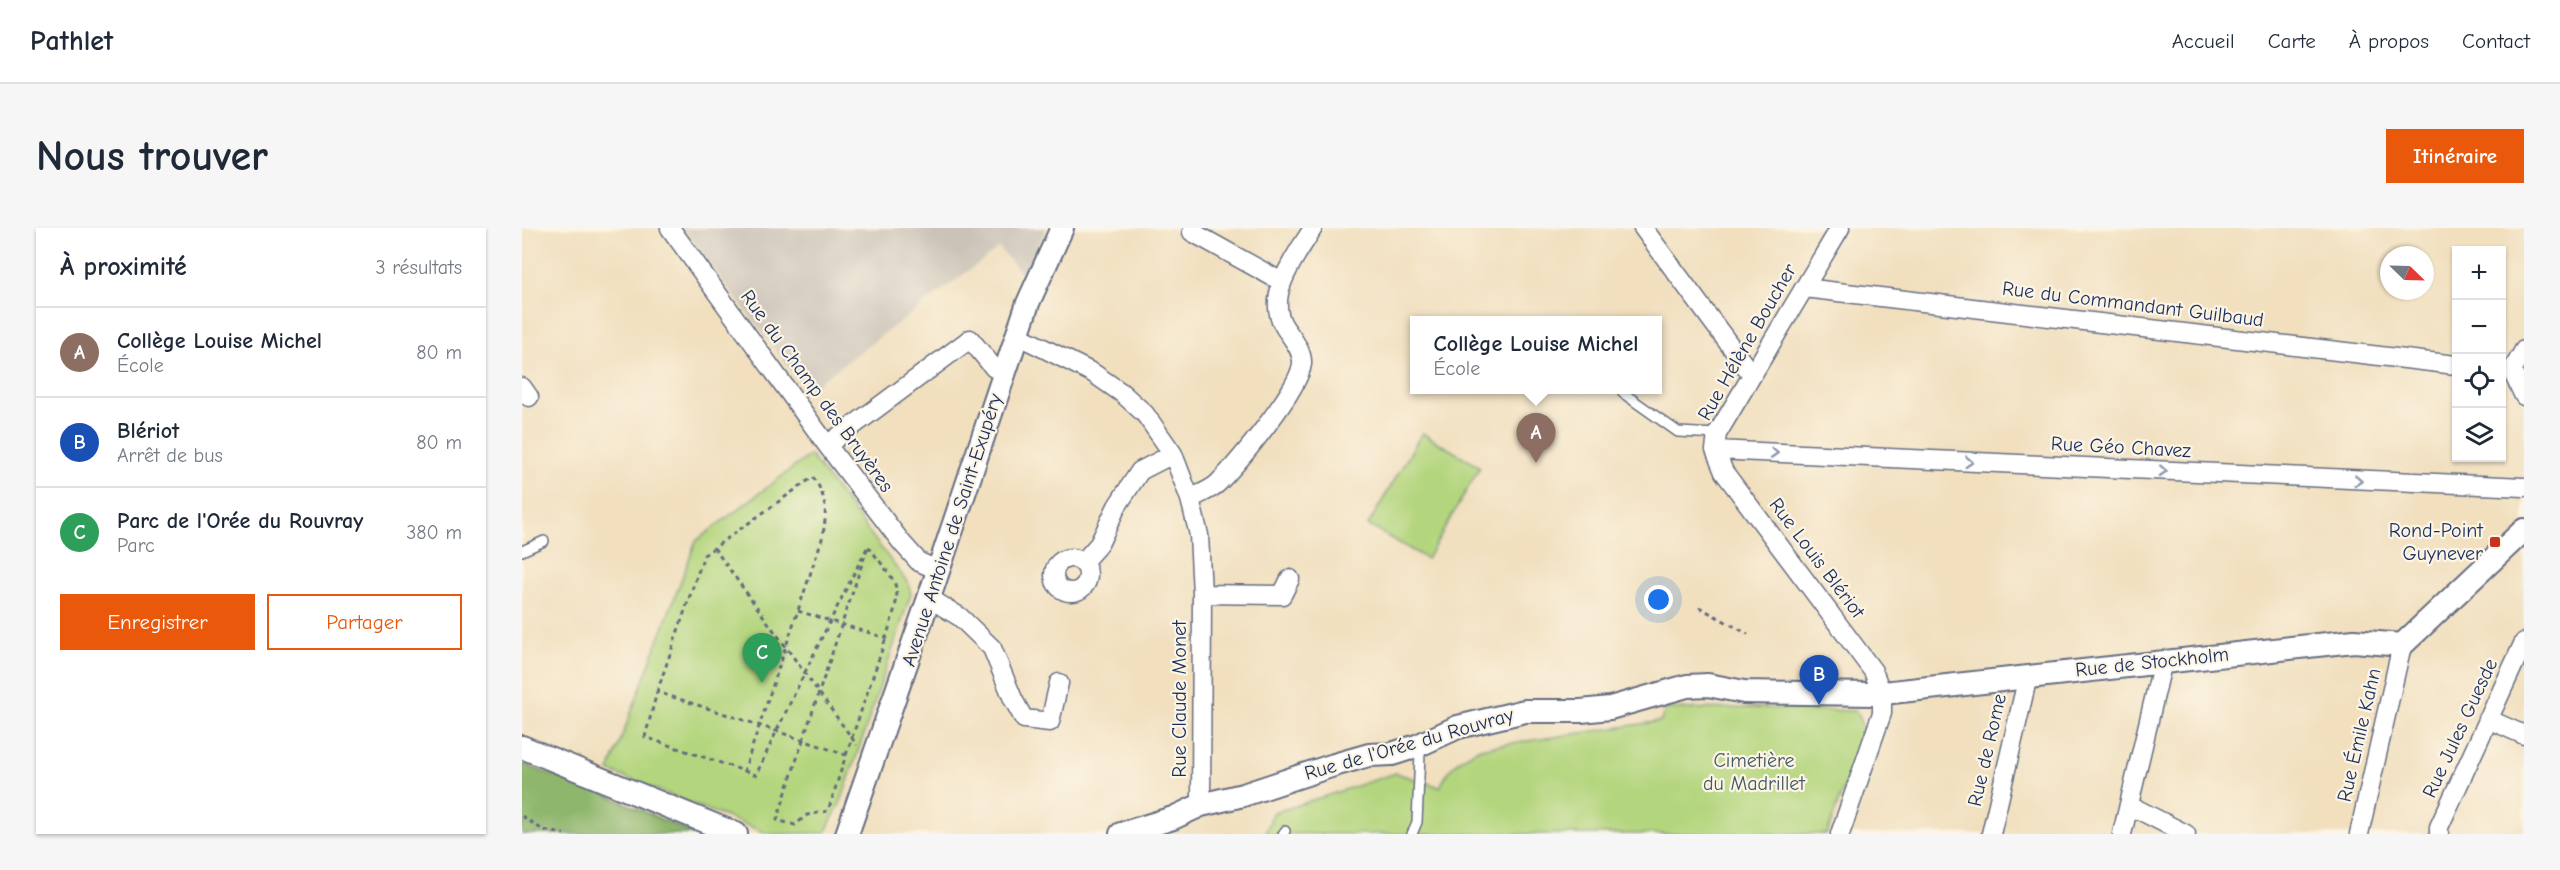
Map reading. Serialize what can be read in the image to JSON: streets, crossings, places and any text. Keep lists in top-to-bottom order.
{
  "streets": {
    "street": [
      "Rue du Commandant Guilbaud",
      "Rue Hélène Boucher",
      "Rue du Champ des Bruyères",
      "Rue Géo Chavez",
      "Avenue Antoine de Saint-Exupéry",
      "Rue Louis Blériot",
      "Rue de Stockholm",
      "Rue Claude Monet",
      "Rue Jules Guesde",
      "Rue Émile Kahn",
      "Rue de l'Orée du Rouvray",
      "Rue de Rome"
    ]
  },
  "crossings": [
    ["Rue du Commandant Guilbaud", "Rue Hélène Boucher"],
    ["Rue Hélène Boucher", "Rue Géo Chavez"],
    ["Rue Hélène Boucher", "Rue Louis Blériot"],
    ["Rue du Champ des Bruyères", "Avenue Antoine de Saint-Exupéry"],
    ["Rue Géo Chavez", "Rue Louis Blériot"],
    ["Avenue Antoine de Saint-Exupéry", "Rue Claude Monet"],
    ["Rue Louis Blériot", "Rue de Stockholm"],
    ["Rue Louis Blériot", "Rue de l'Orée du Rouvray"],
    ["Rue de Stockholm", "Rue Émile Kahn"],
    ["Rue de Stockholm", "Rue de l'Orée du Rouvray"],
    ["Rue de Stockholm", "Rue de Rome"],
    ["Rue Claude Monet", "Rue de l'Orée du Rouvray"]
  ],
  "one_way": ["Rue Géo Chavez"],
  "parks": ["Cimetière du Madrillet"],
  "places": {
    "transit": ["Rond-Point Guynever"]
  },
  "north": "bottom right",
  "page": {
    "header": "Pathlet",
    "nav": [
      "Accueil",
      "Carte",
      "À propos",
      "Contact"
    ],
    "buttons": [
      "Itinéraire",
      ["Enregistrer", "Partager"]
    ],
    "title": "Nous trouver",
    "heading": ["À proximité", "3 résultats"],
    "map_buttons": ["+", "−"],
    "list": [
      {
        "mark": "A",
        "name": "Collège Louise Michel",
        "note": "École",
        "value": "80 m"
      },
      {
        "mark": "B",
        "name": "Blériot",
        "note": "Arrêt de bus",
        "value": "80 m"
      },
      {
        "mark": "C",
        "name": "Parc de l'Orée du Rouvray",
        "note": "Parc",
        "value": "380 m"
      }
    ],
    "popup": ["Collège Louise Michel", "École"],
    "pins": ["A", "C", "B"]
  }
}
